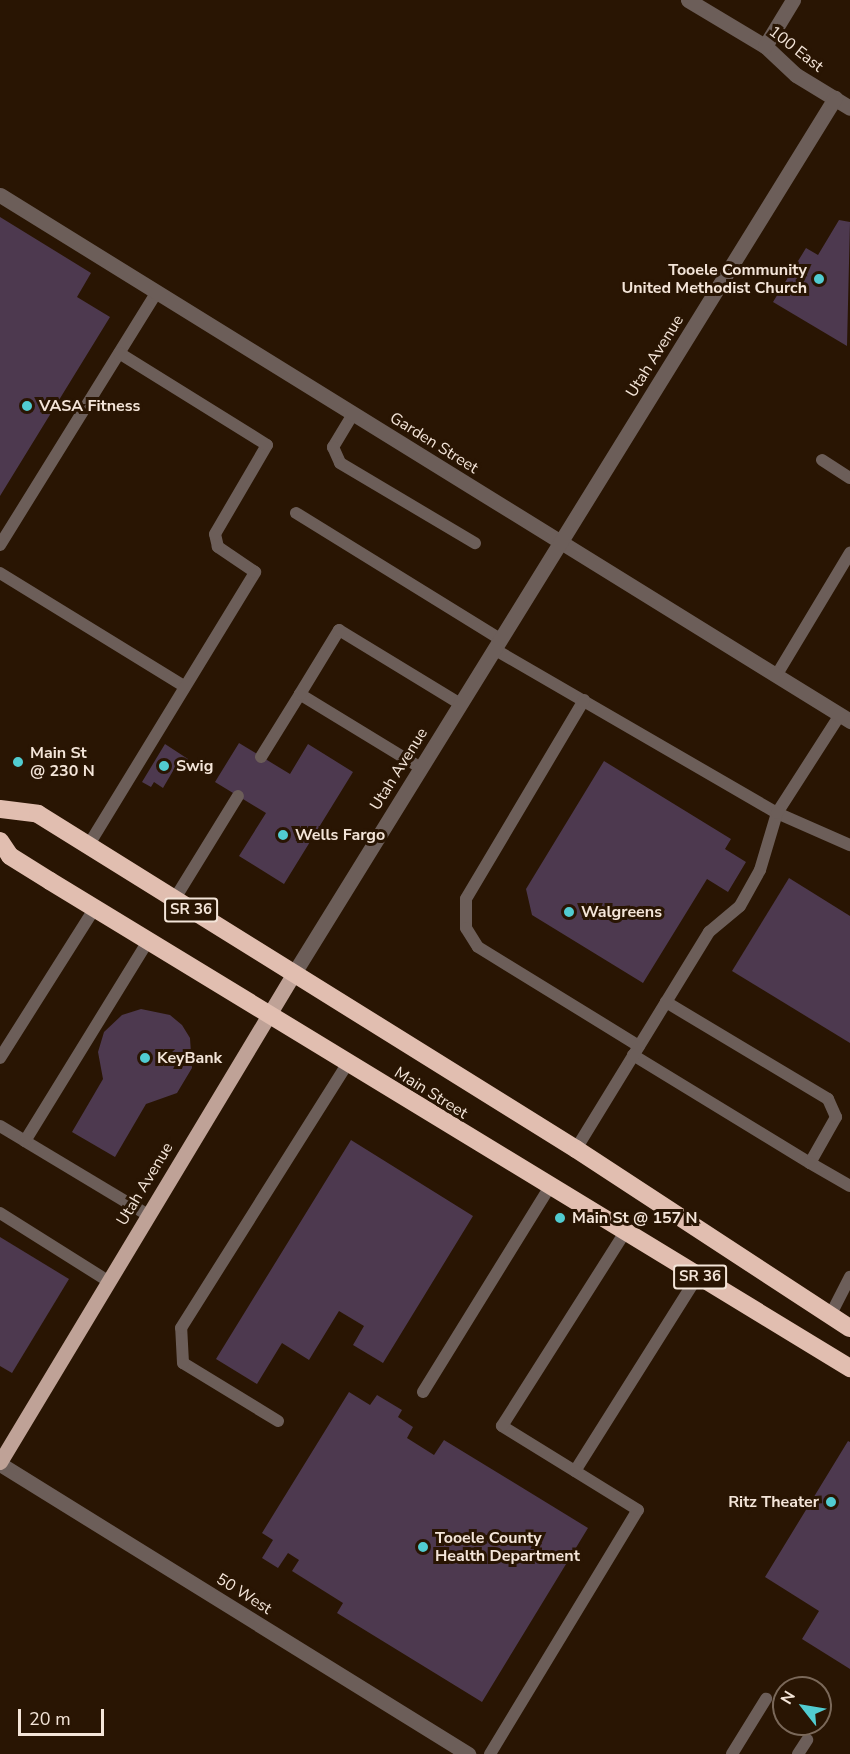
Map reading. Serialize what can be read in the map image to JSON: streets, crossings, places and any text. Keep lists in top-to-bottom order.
{
  "streets": {
    "highway": ["SR 36", "Main Street"],
    "main road": ["Utah Avenue"],
    "street": ["100 East", "Garden Street", "50 West"]
  },
  "crossings": [
    ["100 East", "Utah Avenue"],
    ["Utah Avenue", "Garden Street"],
    ["Utah Avenue", "Main Street"],
    ["Utah Avenue", "50 West"]
  ],
  "places": [
    "Tooele Community United Methodist Church",
    "VASA Fitness",
    "Main St @ 230 N",
    "Swig",
    "Wells Fargo",
    "Walgreens",
    "KeyBank",
    "Main St @ 157 N",
    "Ritz Theater",
    "Tooele County Health Department"
  ],
  "scale_bar": "20 m",
  "north": "top left"
}
